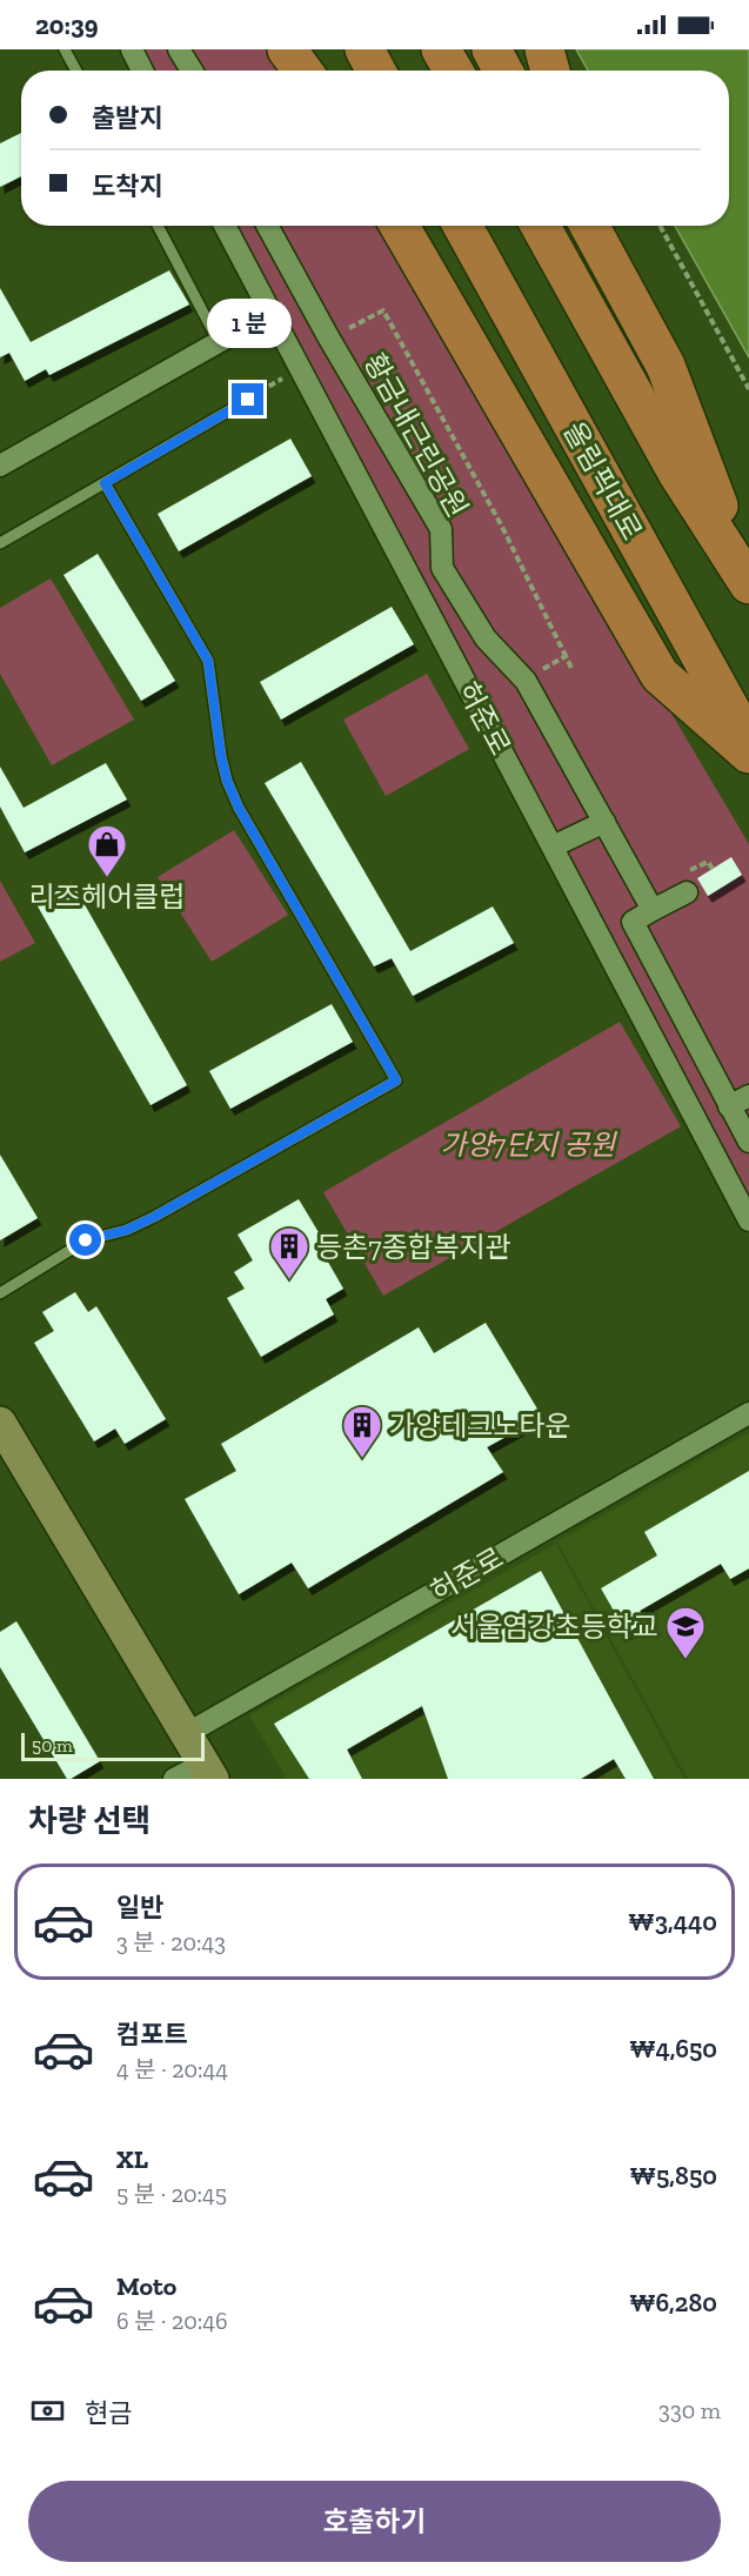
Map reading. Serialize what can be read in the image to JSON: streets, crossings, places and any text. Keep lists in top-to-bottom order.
{
  "streets": {
    "highway": ["올림픽대로"],
    "street": ["황금내근린공원", "허준로"]
  },
  "parks": ["가양7단지 공원"],
  "places": {
    "shop": ["리즈헤어클럽"],
    "building": ["등촌7종합복지관", "가양테크노타운"],
    "school or university": ["서울염강초등학교"]
  },
  "scale_bar": "50 m",
  "page": {
    "status": "20:39",
    "banner": ["출발지", "도착지"],
    "bubble": "1 분",
    "scale": "50 m",
    "heading": "차량 선택",
    "list": [
      {
        "name": "일반",
        "note": "3 분 · 20:43",
        "value": "₩3,440"
      },
      {
        "name": "컴포트",
        "note": "4 분 · 20:44",
        "value": "₩4,650"
      },
      {
        "name": "XL",
        "note": "5 분 · 20:45",
        "value": "₩5,850"
      },
      {
        "name": "Moto",
        "note": "6 분 · 20:46",
        "value": "₩6,280"
      }
    ],
    "pay": ["현금", "330 m"],
    "buttons": "호출하기"
  }
}
